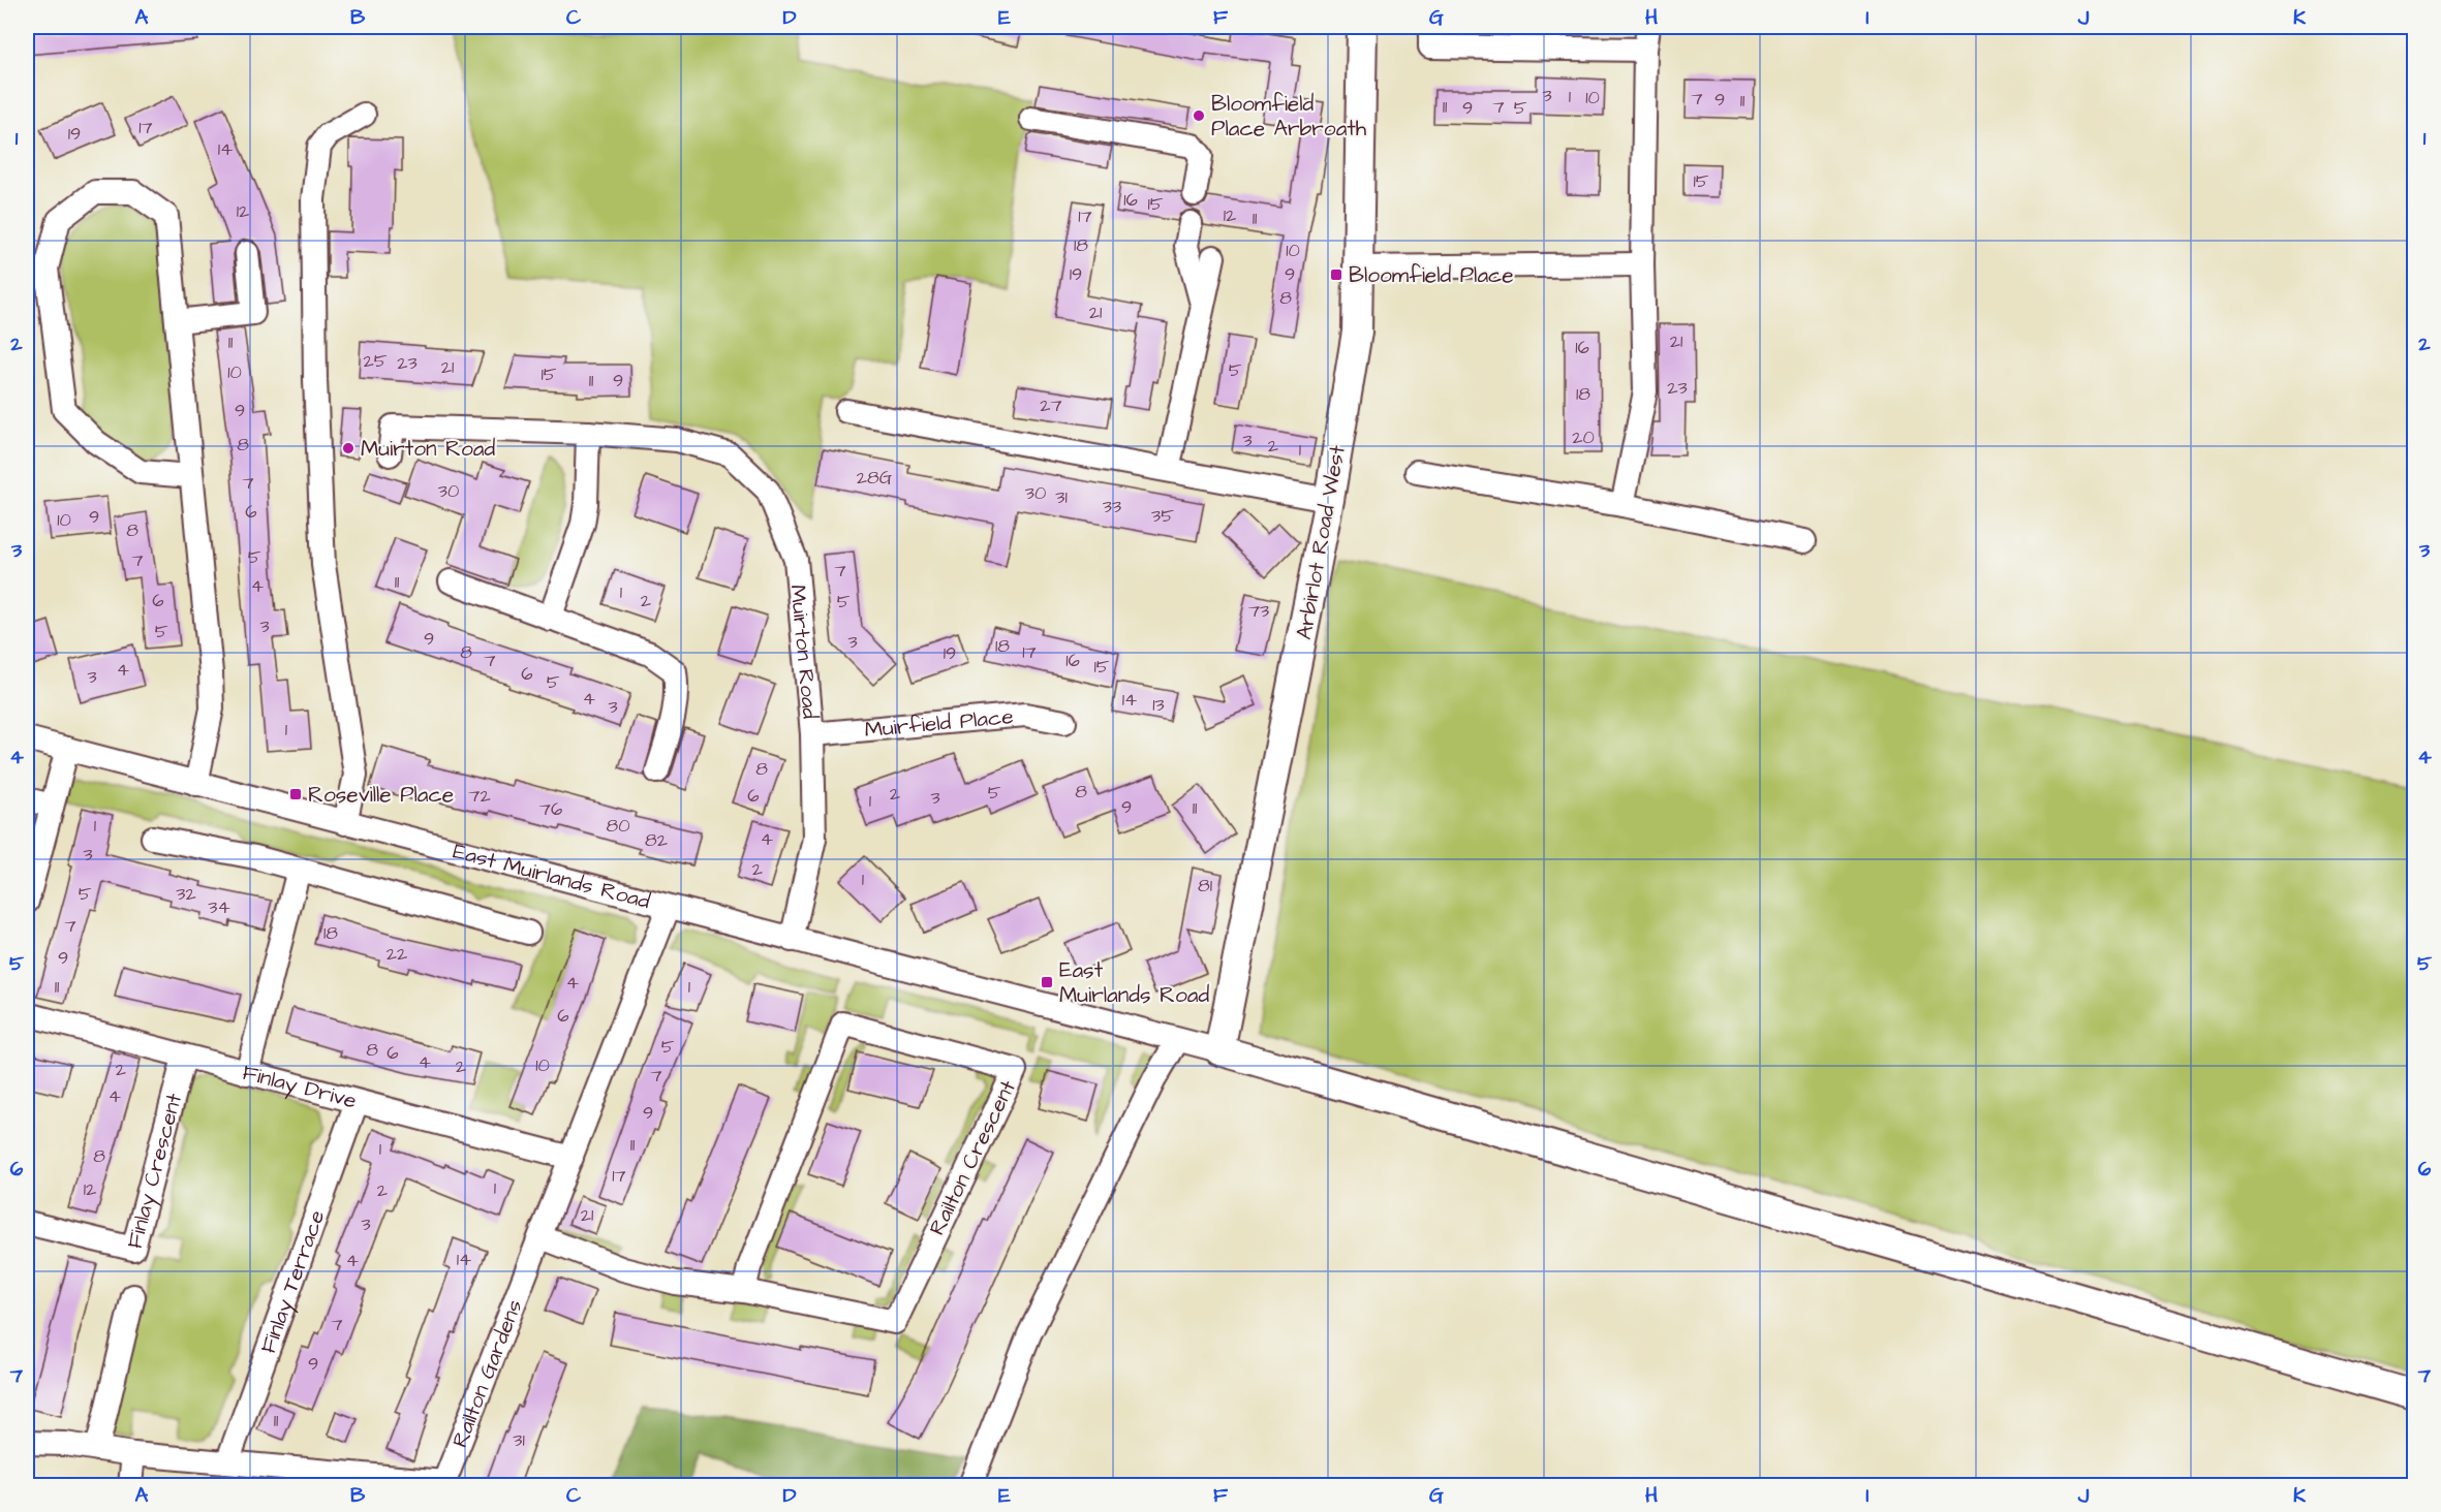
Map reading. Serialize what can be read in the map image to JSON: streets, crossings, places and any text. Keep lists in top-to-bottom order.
{
  "streets": {
    "main road": ["Arbirlot Road West"],
    "street": [
      "Muirton Road",
      "Muirfield Place",
      "East Muirlands Road",
      "Finlay Drive",
      "Railton Crescent",
      "Finlay Crescent",
      "Finlay Terrace",
      "Railton Gardens"
    ]
  },
  "crossings": [
    ["Arbirlot Road West", "East Muirlands Road"],
    ["Muirton Road", "Muirfield Place"],
    ["Muirton Road", "East Muirlands Road"],
    ["East Muirlands Road", "Railton Gardens"],
    ["Finlay Drive", "Finlay Crescent"],
    ["Finlay Drive", "Finlay Terrace"],
    ["Finlay Drive", "Railton Gardens"],
    ["Railton Crescent", "Railton Gardens"],
    ["Finlay Terrace", "Railton Gardens"]
  ],
  "places": {
    "other": ["Bloomfield Place Arbroath", "Muirton Road"],
    "transit": ["Bloomfield Place", "Roseville Place", "East Muirlands Road"]
  },
  "house_numbers": [
    "3",
    "1",
    "10",
    "7",
    "9",
    "11",
    "11",
    "7",
    "9",
    "5",
    "17",
    "19",
    "14",
    "15",
    "16",
    "15",
    "12",
    "12",
    "17",
    "11",
    "18",
    "10",
    "19",
    "9",
    "8",
    "21",
    "21",
    "11",
    "16",
    "25",
    "23",
    "21",
    "5",
    "10",
    "15",
    "11",
    "9",
    "23",
    "18",
    "27",
    "9",
    "20",
    "3",
    "8",
    "2",
    "1",
    "28G",
    "7",
    "30",
    "30",
    "31",
    "33",
    "6",
    "35",
    "9",
    "10",
    "8",
    "5",
    "7",
    "7",
    "11",
    "4",
    "1",
    "6",
    "2",
    "5",
    "73",
    "3",
    "5",
    "9",
    "3",
    "18",
    "8",
    "17",
    "19",
    "7",
    "16",
    "15",
    "4",
    "6",
    "3",
    "5",
    "4",
    "14",
    "13",
    "3",
    "1",
    "8",
    "8",
    "5",
    "2",
    "72",
    "6",
    "3",
    "1",
    "9",
    "11",
    "76",
    "1",
    "80",
    "4",
    "82",
    "3",
    "2",
    "1",
    "81",
    "5",
    "32",
    "34",
    "7",
    "18",
    "22",
    "9",
    "4",
    "11",
    "1",
    "6",
    "5",
    "8",
    "6",
    "4",
    "10",
    "2",
    "2",
    "7",
    "4",
    "9",
    "11",
    "1",
    "8",
    "17",
    "1",
    "12",
    "2",
    "21",
    "3",
    "14",
    "4",
    "7",
    "9",
    "11",
    "31"
  ],
  "grid": {
    "columns": [
      "A",
      "B",
      "C",
      "D",
      "E",
      "F",
      "G",
      "H",
      "I",
      "J",
      "K"
    ],
    "rows": [
      "1",
      "2",
      "3",
      "4",
      "5",
      "6",
      "7"
    ]
  }
}
